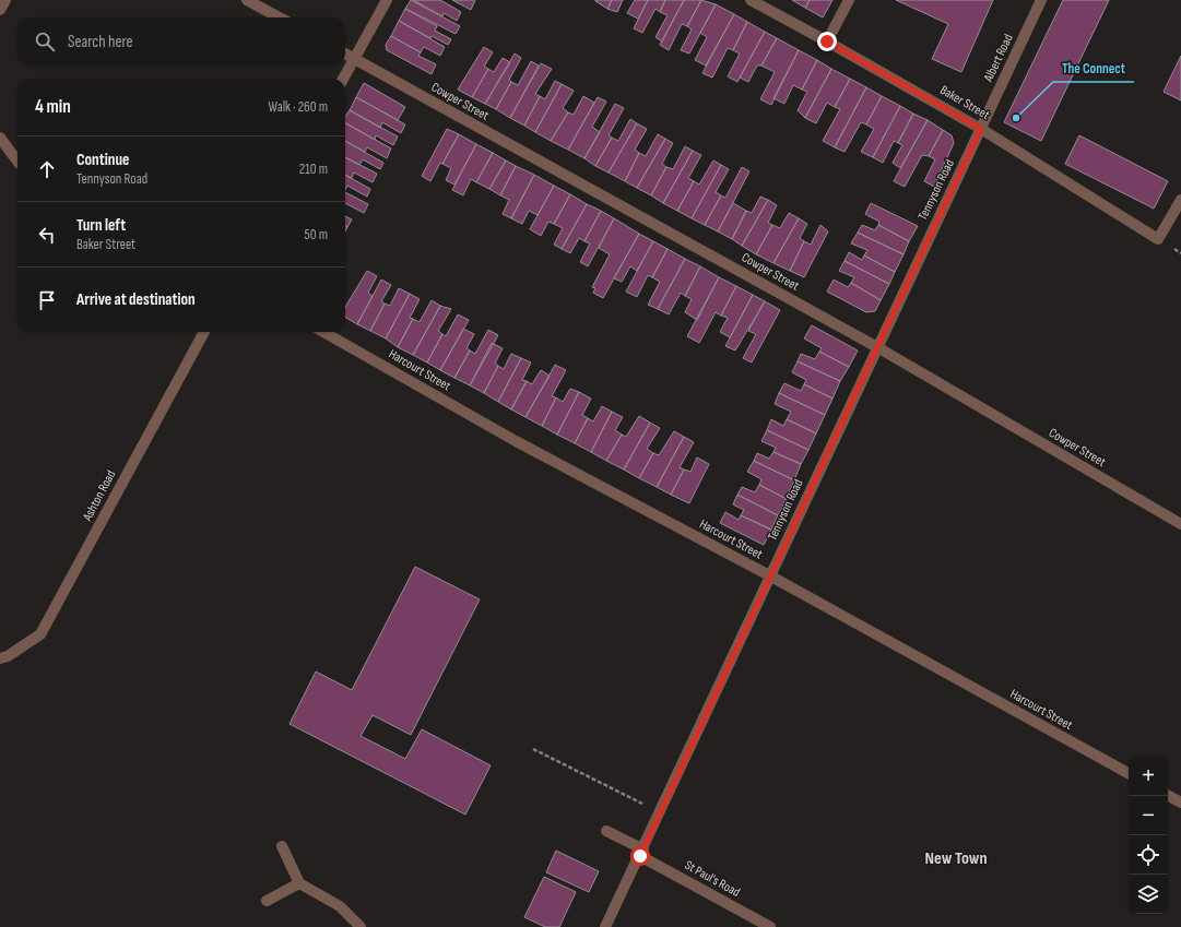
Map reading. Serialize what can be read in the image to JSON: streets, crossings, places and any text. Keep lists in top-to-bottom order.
{
  "streets": {
    "street": [
      "Albert Road",
      "Cowper Street",
      "Baker Street",
      "Tennyson Road",
      "Harcourt Street",
      "Ashton Road",
      "St Paul's Road"
    ]
  },
  "crossings": [
    ["Albert Road", "Baker Street"],
    ["Albert Road", "Tennyson Road"],
    ["Cowper Street", "Tennyson Road"],
    ["Baker Street", "Tennyson Road"],
    ["Tennyson Road", "Harcourt Street"],
    ["Tennyson Road", "St Paul's Road"]
  ],
  "districts": ["New Town"],
  "places": ["The Connect"],
  "page": {
    "search": "Search here",
    "heading": ["4 min", "Walk · 260 m"],
    "list": [
      ["Continue", "Tennyson Road", "210 m"],
      ["Turn left", "Baker Street", "50 m"],
      "Arrive at destination"
    ],
    "map_buttons": ["+", "−"]
  }
}
